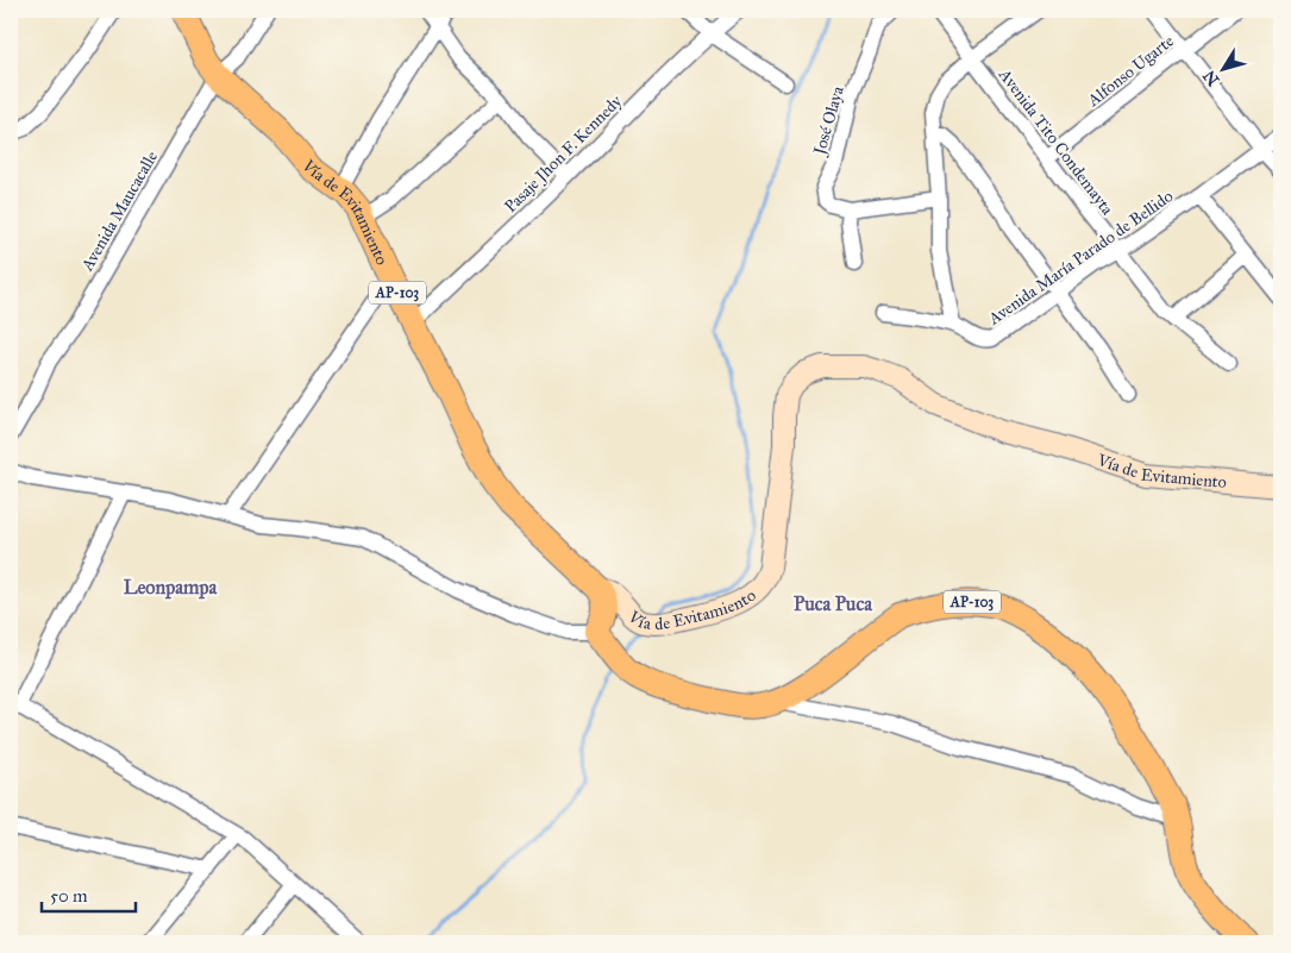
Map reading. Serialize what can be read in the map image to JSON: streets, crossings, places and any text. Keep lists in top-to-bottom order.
{
  "streets": {
    "main road": ["Vía de Evitamiento", "AP-103"],
    "street": [
      "Alfonso Ugarte",
      "José Olaya",
      "Avenida Tito Condemayta",
      "Pasaje Jhon F. Kennedy",
      "Avenida Maucacalle",
      "Avenida María Parado de Bellido"
    ]
  },
  "crossings": [
    ["Alfonso Ugarte", "Avenida Tito Condemayta"],
    ["Avenida Tito Condemayta", "Avenida María Parado de Bellido"],
    ["Pasaje Jhon F. Kennedy", "Vía de Evitamiento"],
    ["Avenida Maucacalle", "Vía de Evitamiento"]
  ],
  "districts": ["Leonpampa", "Puca Puca"],
  "scale_bar": "50 m",
  "north": "bottom left"
}
